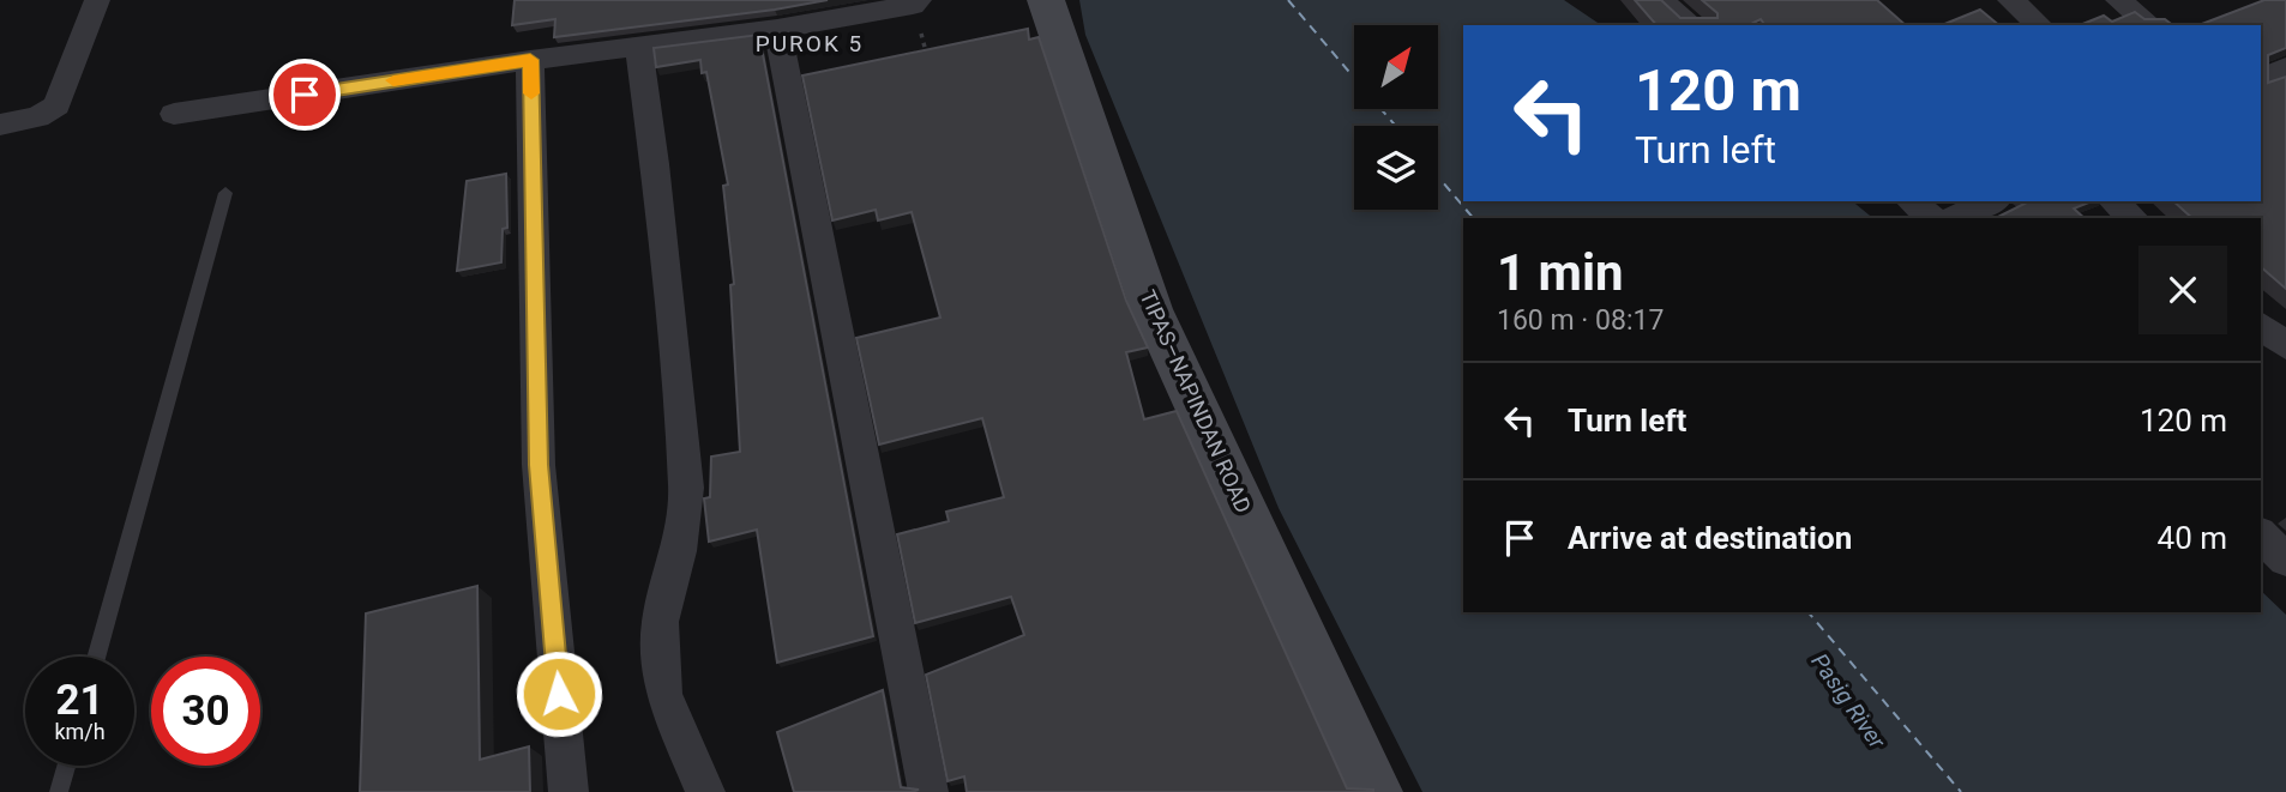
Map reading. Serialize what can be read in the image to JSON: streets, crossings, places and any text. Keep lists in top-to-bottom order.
{
  "streets": {
    "main road": ["TIPAS–NAPINDAN ROAD"]
  },
  "districts": ["PUROK 5"],
  "water": ["Pasig River"],
  "north": "top right",
  "page": {
    "turn": ["120 m", "Turn left"],
    "heading": ["1 min", "160 m · 08:17"],
    "list": [
      {
        "name": "Turn left",
        "value": "120 m"
      },
      {
        "name": "Arrive at destination",
        "value": "40 m"
      }
    ],
    "speed": "21 km/h",
    "limit": "30"
  }
}
